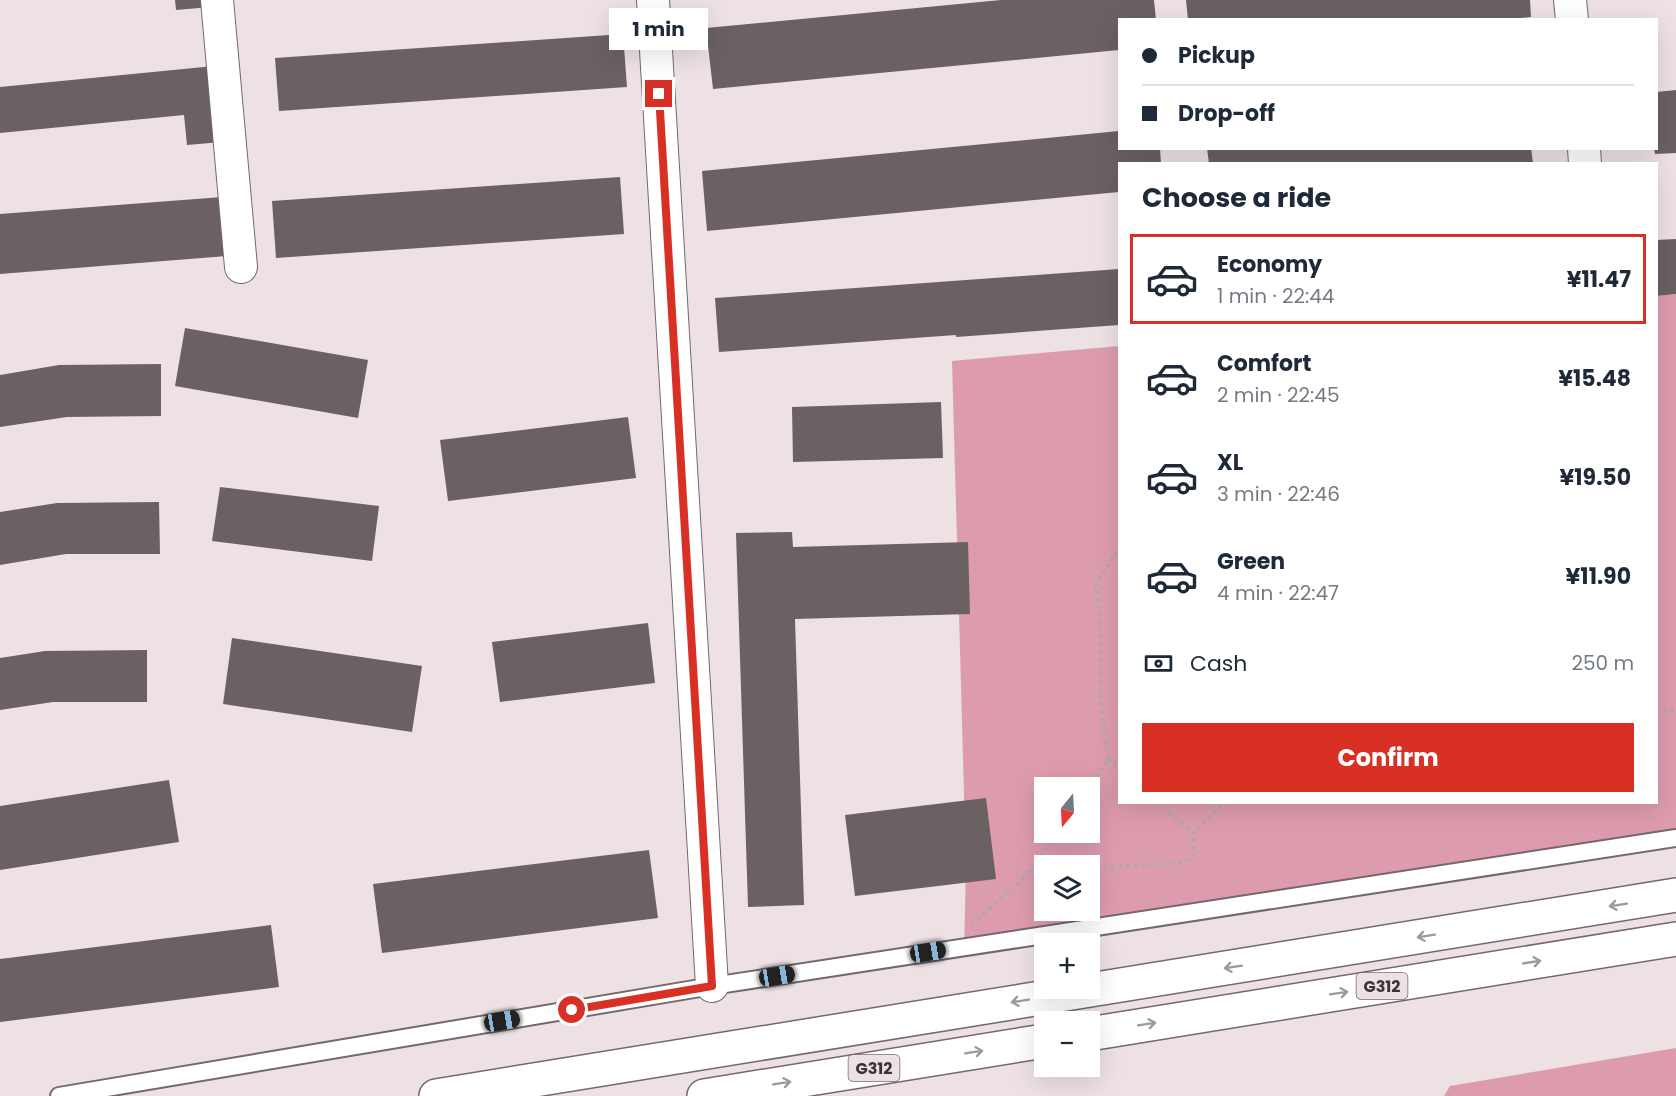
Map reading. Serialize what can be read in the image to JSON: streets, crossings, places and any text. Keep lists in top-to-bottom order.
{
  "streets": {
    "highway": ["G312"]
  },
  "north": "bottom",
  "page": {
    "bubble": "1 min",
    "banner": ["Pickup", "Drop-off"],
    "heading": "Choose a ride",
    "list": [
      {
        "name": "Economy",
        "note": "1 min · 22:44",
        "value": "¥11.47"
      },
      {
        "name": "Comfort",
        "note": "2 min · 22:45",
        "value": "¥15.48"
      },
      {
        "name": "XL",
        "note": "3 min · 22:46",
        "value": "¥19.50"
      },
      {
        "name": "Green",
        "note": "4 min · 22:47",
        "value": "¥11.90"
      }
    ],
    "pay": ["Cash", "250 m"],
    "buttons": "Confirm",
    "map_buttons": ["+", "−"]
  }
}
